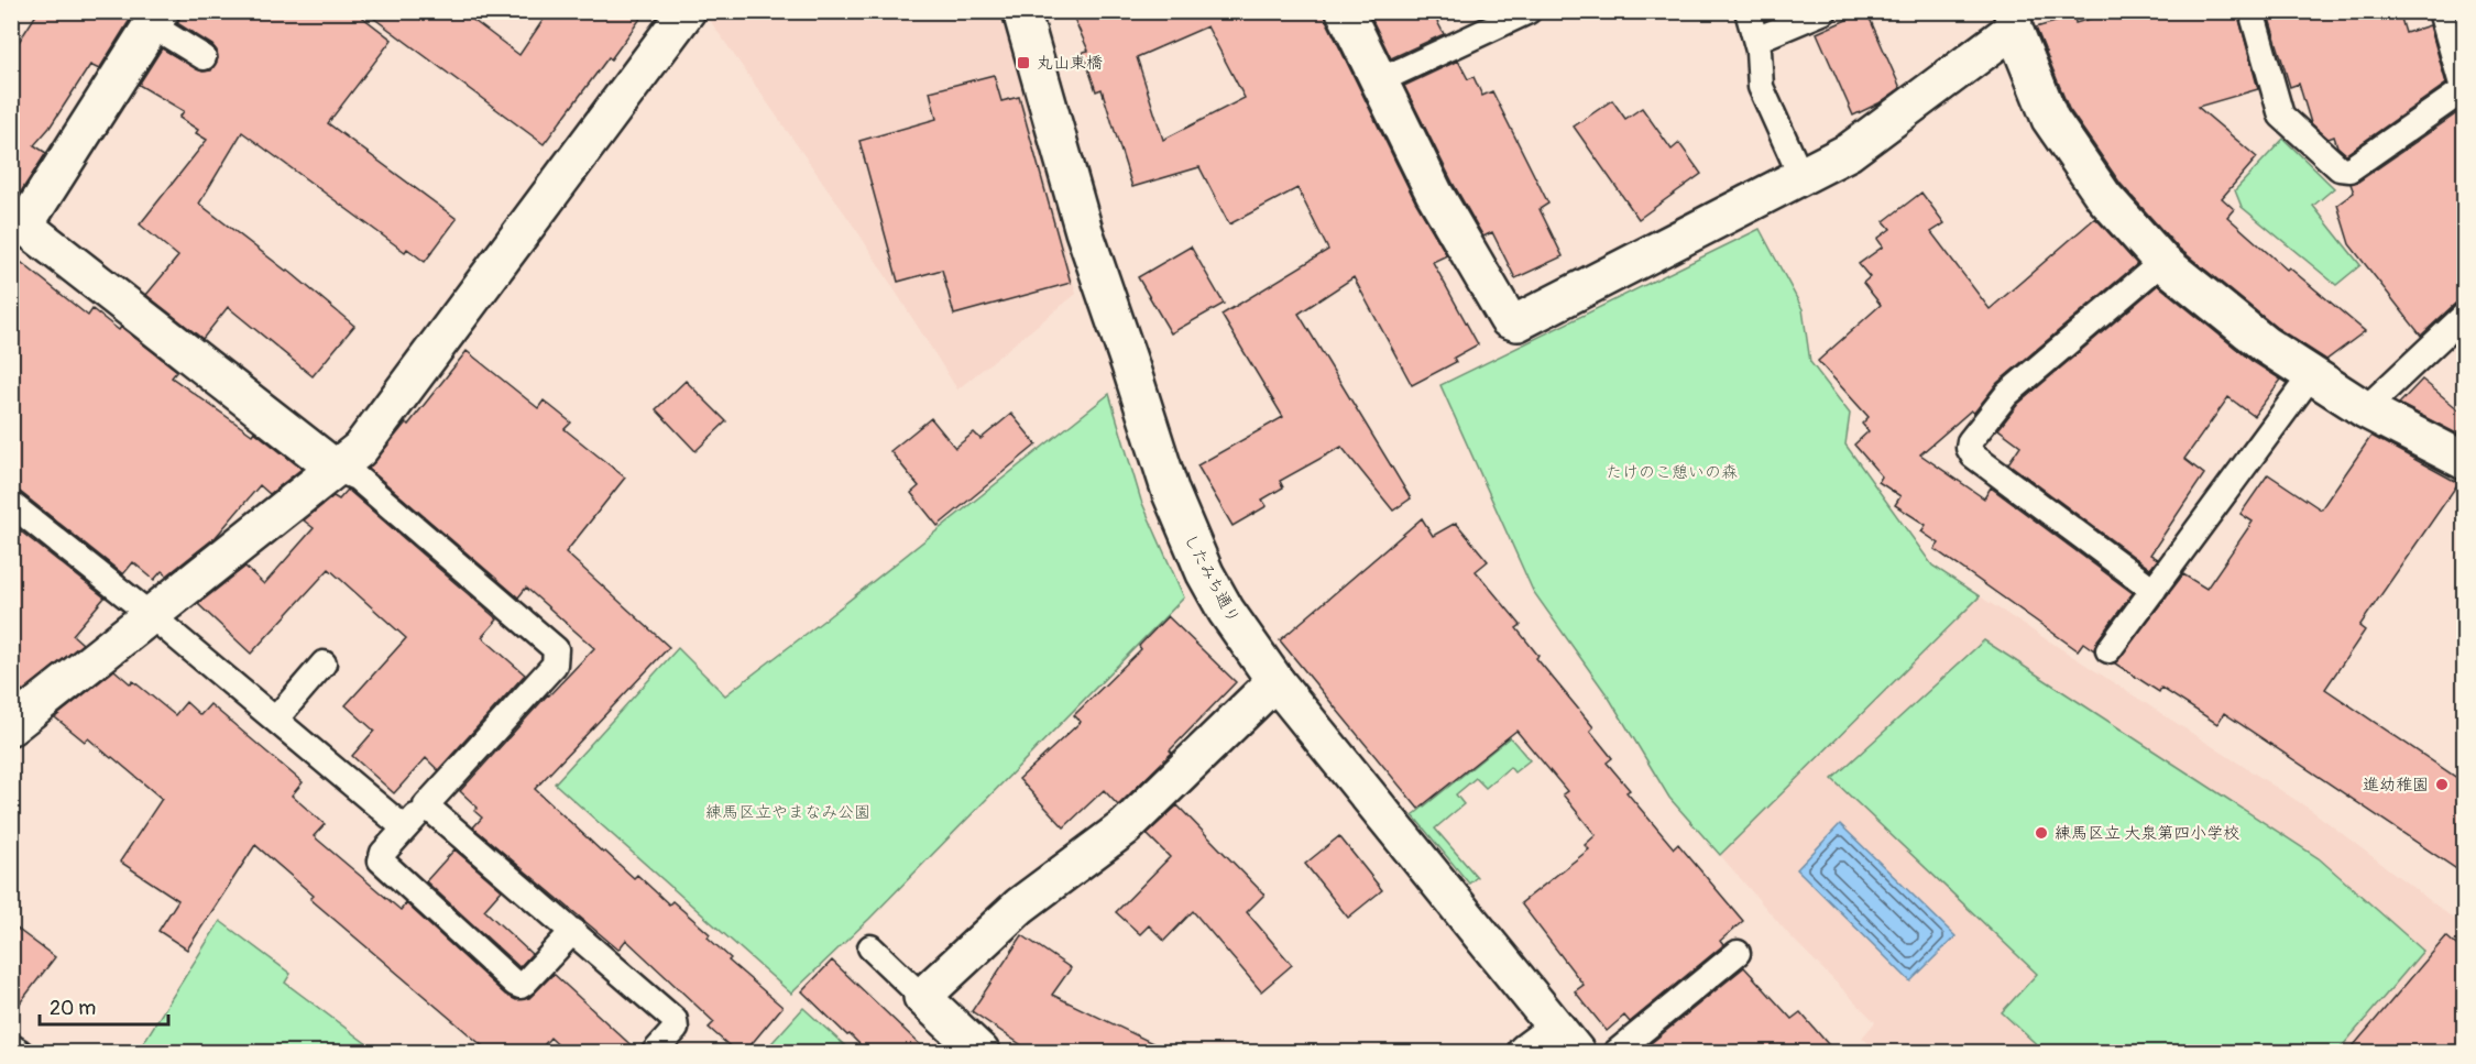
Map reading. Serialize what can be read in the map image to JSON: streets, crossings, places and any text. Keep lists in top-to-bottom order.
{
  "streets": {
    "street": ["したみち通り"]
  },
  "parks": ["たけのこ憩いの森", "練馬区立やまなみ公園"],
  "places": {
    "transit": ["丸山東橋"],
    "other": ["進幼稚園", "練馬区立 大泉第四小学校"]
  },
  "scale_bar": "20 m"
}
